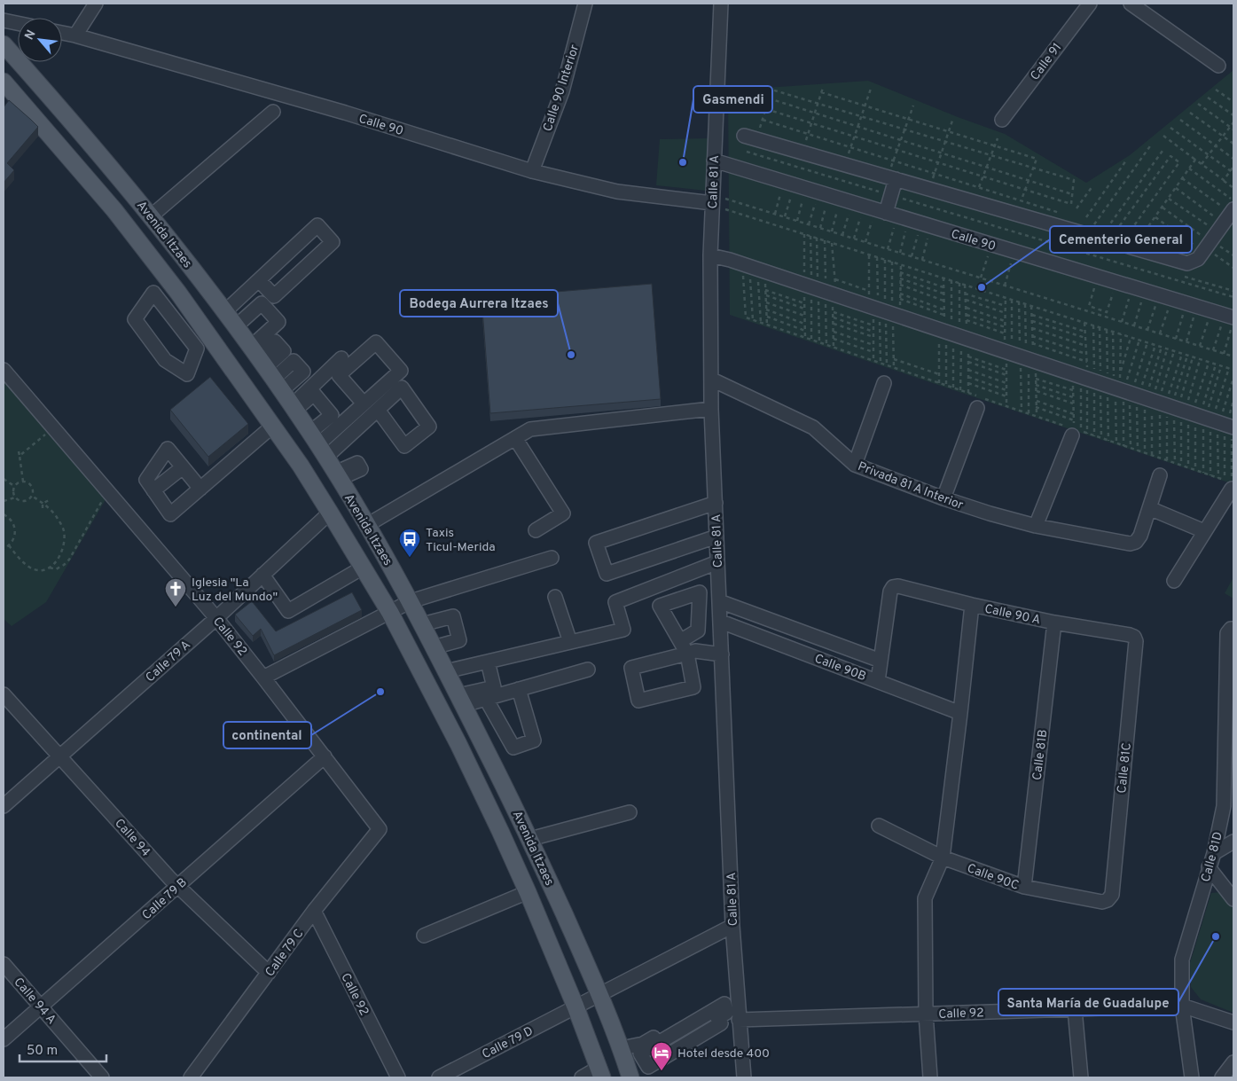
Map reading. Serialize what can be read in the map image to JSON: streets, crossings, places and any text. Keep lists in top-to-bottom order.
{
  "streets": {
    "main road": ["Avenida Itzaes"],
    "street": [
      "Calle 91",
      "Calle 90 Interior",
      "Calle 90",
      "Calle 81 A",
      "Privada 81 A Interior",
      "Calle 90 A",
      "Calle 92",
      "Calle 79 A",
      "Calle 90B",
      "Calle 81B",
      "Calle 81C",
      "Calle 94",
      "Calle 81D",
      "Calle 90C",
      "Calle 79 B",
      "Calle 79 C",
      "Calle 94 A",
      "Calle 79 D"
    ]
  },
  "crossings": [
    ["Calle 90 Interior", "Calle 90"],
    ["Calle 90", "Calle 81 A"],
    ["Calle 81 A", "Privada 81 A Interior"],
    ["Calle 81 A", "Calle 92"],
    ["Calle 81 A", "Calle 90B"],
    ["Avenida Itzaes", "Calle 79 A"],
    ["Avenida Itzaes", "Calle 79 D"],
    ["Calle 90 A", "Calle 81B"],
    ["Calle 90 A", "Calle 81C"],
    ["Calle 92", "Calle 79 A"],
    ["Calle 92", "Calle 81D"],
    ["Calle 92", "Calle 79 B"],
    ["Calle 92", "Calle 79 C"],
    ["Calle 79 A", "Calle 94"],
    ["Calle 81B", "Calle 90C"],
    ["Calle 81C", "Calle 90C"],
    ["Calle 94", "Calle 79 B"],
    ["Calle 94", "Calle 79 C"],
    ["Calle 79 B", "Calle 94 A"]
  ],
  "places": {
    "other": [
      "Gasmendi",
      "Cementerio General",
      "Bodega Aurrera Itzaes",
      "continental",
      "Santa María de Guadalupe"
    ],
    "bus stop": ["Taxis Ticul-Merida"],
    "church": ["Iglesia \"La Luz del Mundo\""],
    "hotel": ["Hotel desde 400"]
  },
  "scale_bar": "50 m",
  "north": "top left"
}
